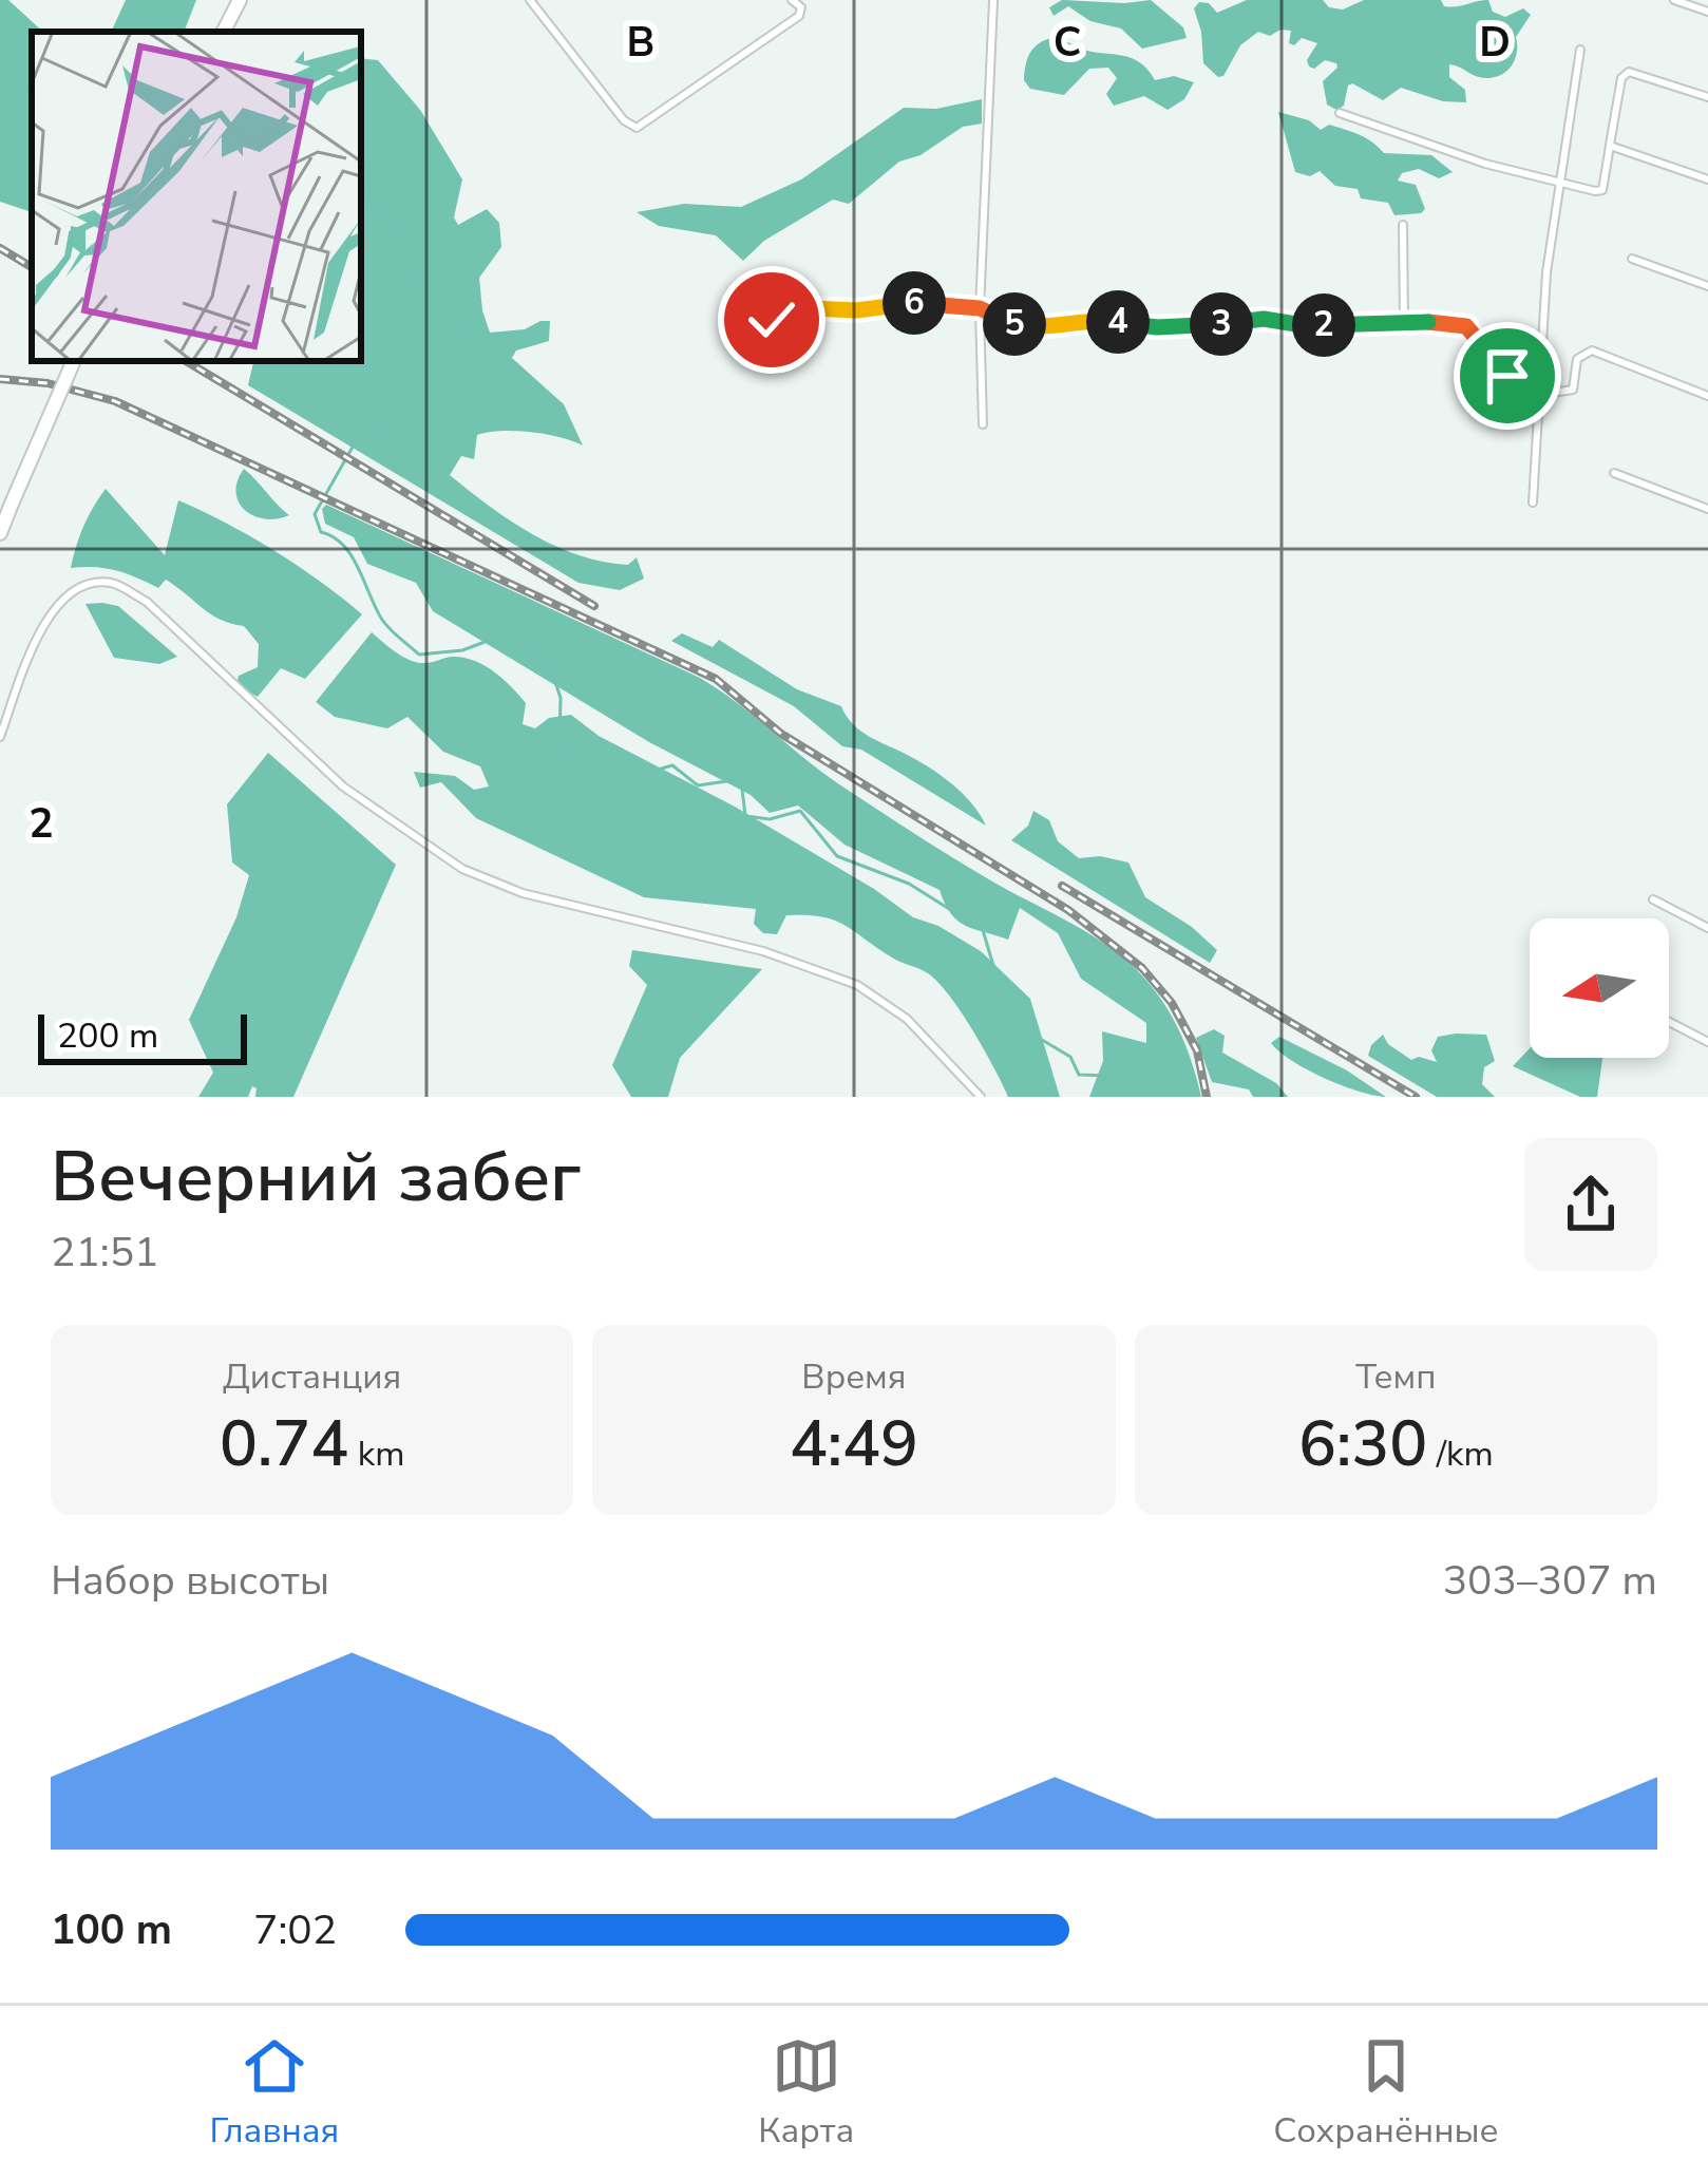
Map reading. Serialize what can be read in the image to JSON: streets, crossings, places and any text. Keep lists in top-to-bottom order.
{
  "scale_bar": "200 m",
  "north": "left",
  "page": {
    "pins": [
      "6",
      "4",
      "3",
      "5",
      "2"
    ],
    "scale": "200 m",
    "heading": ["Вечерний забег", "21:51"],
    "stats": [
      ["Дистанция", "0.74 km"],
      ["Время", "4:49"],
      ["Темп", "6:30 /km"]
    ],
    "chart": ["Набор высоты", "303–307 m"],
    "list": [
      {
        "name": "100 m",
        "note": "7:02"
      }
    ],
    "tabs": ["Главная", "Карта", "Сохранённые"]
  },
  "grid": {
    "columns": ["B", "C", "D"],
    "rows": ["2"]
  }
}
